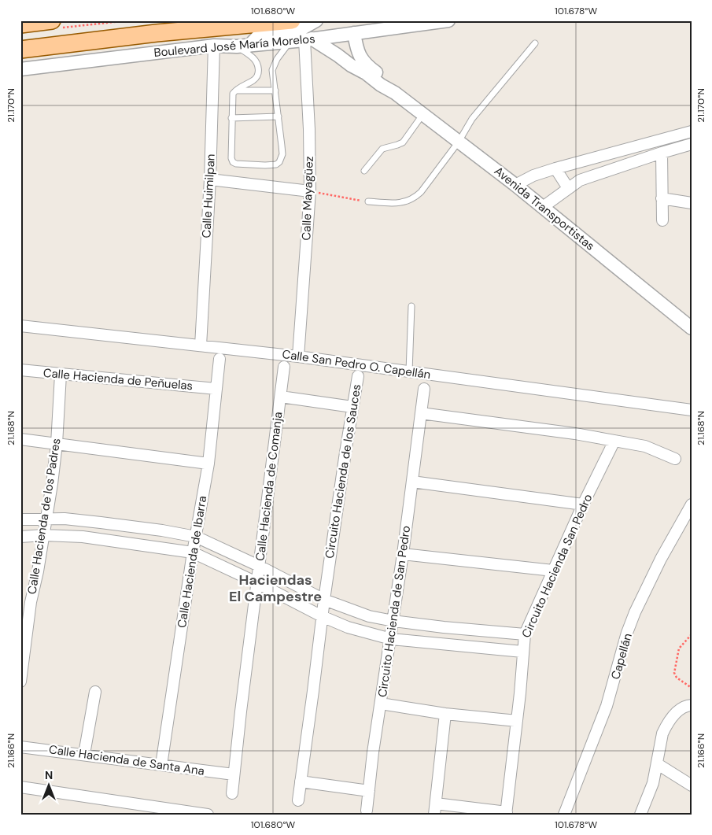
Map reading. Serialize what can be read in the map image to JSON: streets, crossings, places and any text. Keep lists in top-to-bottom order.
{
  "streets": {
    "main road": ["Boulevard José María Morelos"],
    "street": [
      "Calle Huimilpan",
      "Calle Mayagüez",
      "Avenida Transportistas",
      "Calle San Pedro O. Capellán",
      "Calle Hacienda de Peñuelas",
      "Circuito Hacienda de los Sauces",
      "Calle Hacienda de Comanja",
      "Calle Hacienda de los Padres",
      "Calle Hacienda de Ibarra",
      "Circuito Hacienda San Pedro",
      "Circuito Hacienda de San Pedro",
      "Capellán",
      "Calle Hacienda de Santa Ana"
    ]
  },
  "crossings": [
    ["Boulevard José María Morelos", "Calle Huimilpan"],
    ["Boulevard José María Morelos", "Calle Mayagüez"],
    ["Boulevard José María Morelos", "Avenida Transportistas"],
    ["Calle Huimilpan", "Calle San Pedro O. Capellán"],
    ["Calle Mayagüez", "Avenida Transportistas"],
    ["Calle Mayagüez", "Calle San Pedro O. Capellán"],
    ["Calle Hacienda de Peñuelas", "Calle Hacienda de los Padres"],
    ["Calle Hacienda de Peñuelas", "Calle Hacienda de Ibarra"],
    ["Calle Hacienda de Comanja", "Calle Hacienda de Santa Ana"],
    ["Calle Hacienda de Ibarra", "Calle Hacienda de Santa Ana"]
  ],
  "districts": ["Haciendas El Campestre"],
  "north": "top",
  "coordinates": [
    "101.680°W",
    "101.678°W",
    "21.170°N",
    "21.168°N",
    "21.166°N"
  ]
}
